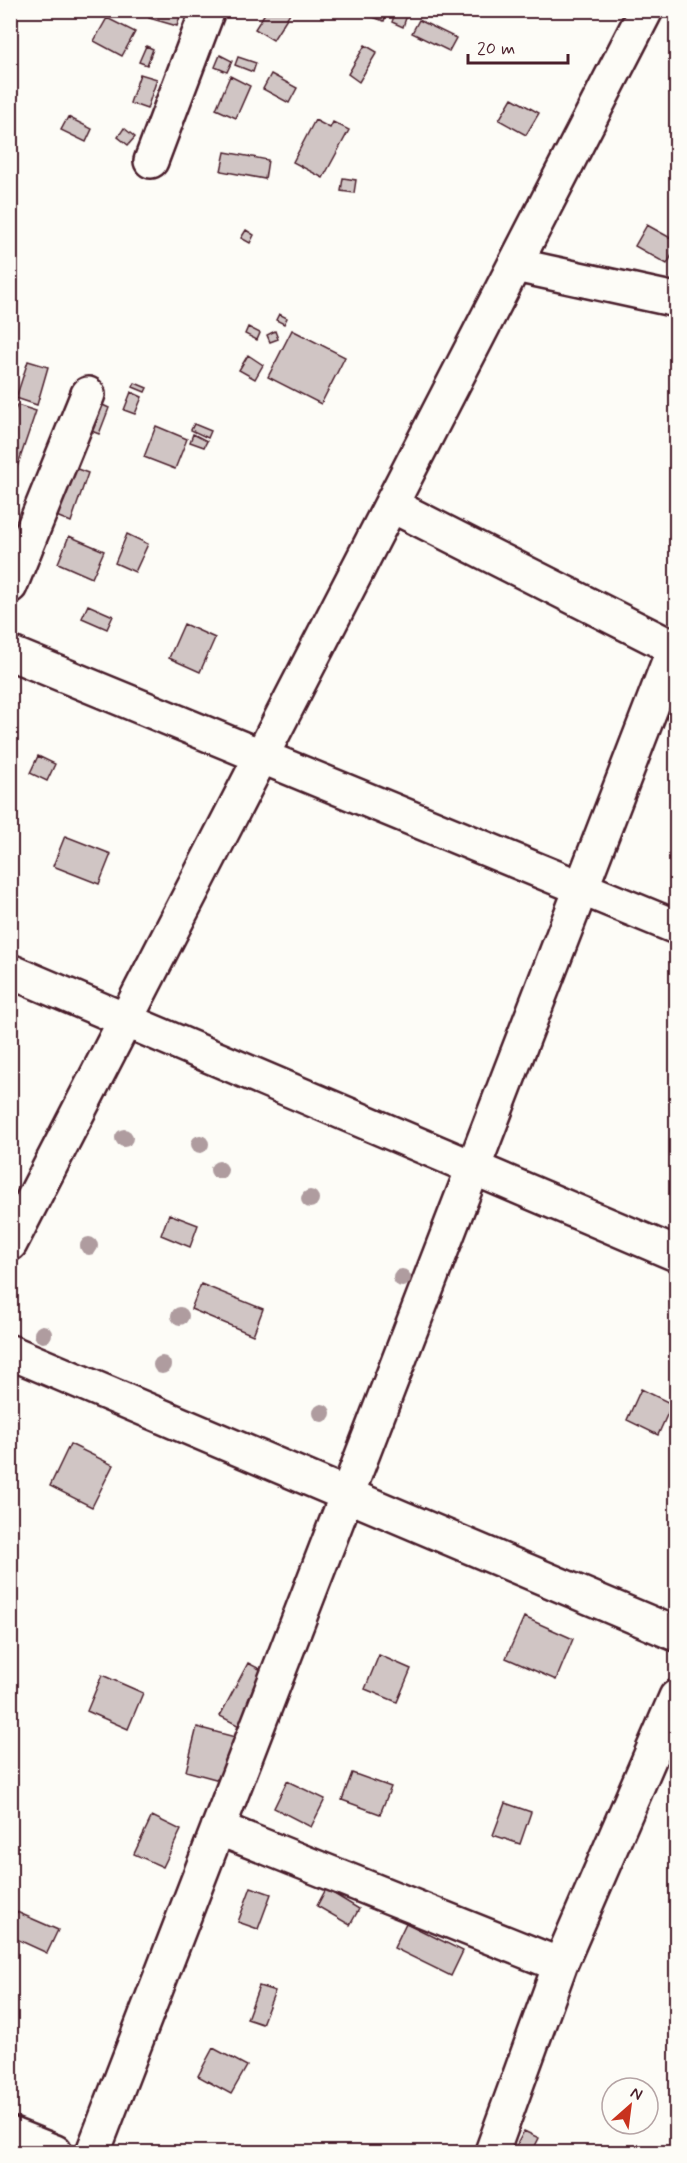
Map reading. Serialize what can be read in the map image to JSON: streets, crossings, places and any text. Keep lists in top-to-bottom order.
{
  "scale_bar": "20 m",
  "north": "top right"
}
